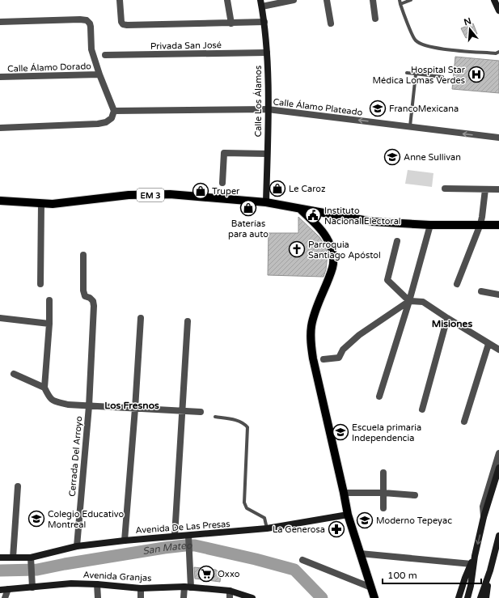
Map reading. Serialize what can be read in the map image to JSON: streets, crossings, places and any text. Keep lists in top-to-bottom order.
{
  "streets": {
    "main road": ["EM 3"],
    "street": [
      "Privada San José",
      "Calle Álamo Dorado",
      "Calle Los Álamos",
      "Calle Álamo Plateado",
      "Cerrada Del Arroyo",
      "Avenida De Las Presas",
      "Avenida Granjas"
    ]
  },
  "crossings": [
    ["Privada San José", "Calle Los Álamos"],
    ["Calle Los Álamos", "Calle Álamo Plateado"],
    ["Calle Los Álamos", "EM 3"],
    ["Cerrada Del Arroyo", "Avenida De Las Presas"]
  ],
  "one_way": ["Calle Álamo Plateado"],
  "districts": ["Misiones", "Los Fresnos"],
  "water": ["San Mateo"],
  "places": {
    "hospital": ["Hospital Star Médica Lomas Verdes"],
    "school or university": [
      "FrancoMexicana",
      "Anne Sullivan",
      "Escuela primaria Independencia",
      "Colegio Educativo Montreal",
      "Moderno Tepeyac"
    ],
    "shop": ["Le Caroz", "Truper", "Baterías para auto"],
    "public building": ["Instituto Nacional Electoral"],
    "church": ["Parroquia Santiago Apóstol"],
    "pharmacy": ["La Generosa"],
    "supermarket": ["Oxxo"]
  },
  "scale_bar": "100 m",
  "north": "top"
}
